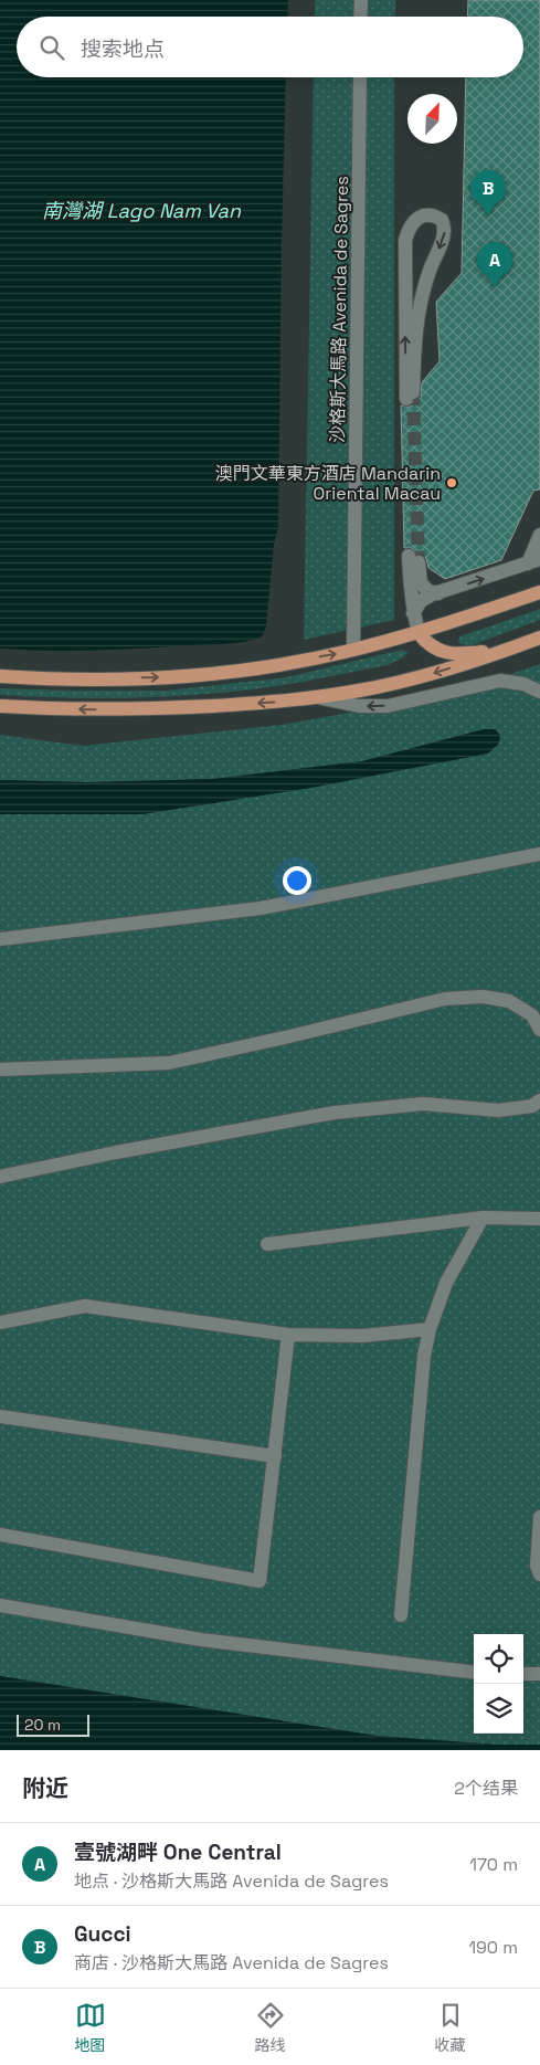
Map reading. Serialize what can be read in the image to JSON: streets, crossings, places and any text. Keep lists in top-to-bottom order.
{
  "streets": {
    "street": ["沙格斯大馬路 Avenida de Sagres"]
  },
  "water": ["南灣湖 Lago Nam Van"],
  "places": ["澳門文華東方酒店 Mandarin Oriental Macau"],
  "scale_bar": "20 m",
  "north": "top right",
  "page": {
    "search": "搜索地点",
    "pins": ["B", "A"],
    "scale": "20 m",
    "heading": ["附近", "2个结果"],
    "list": [
      {
        "mark": "A",
        "name": "壹號湖畔 One Central",
        "note": "地点 · 沙格斯大馬路 Avenida de Sagres",
        "value": "170 m"
      },
      {
        "mark": "B",
        "name": "Gucci",
        "note": "商店 · 沙格斯大馬路 Avenida de Sagres",
        "value": "190 m"
      }
    ],
    "nav": ["地图", "路线", "收藏"]
  }
}
